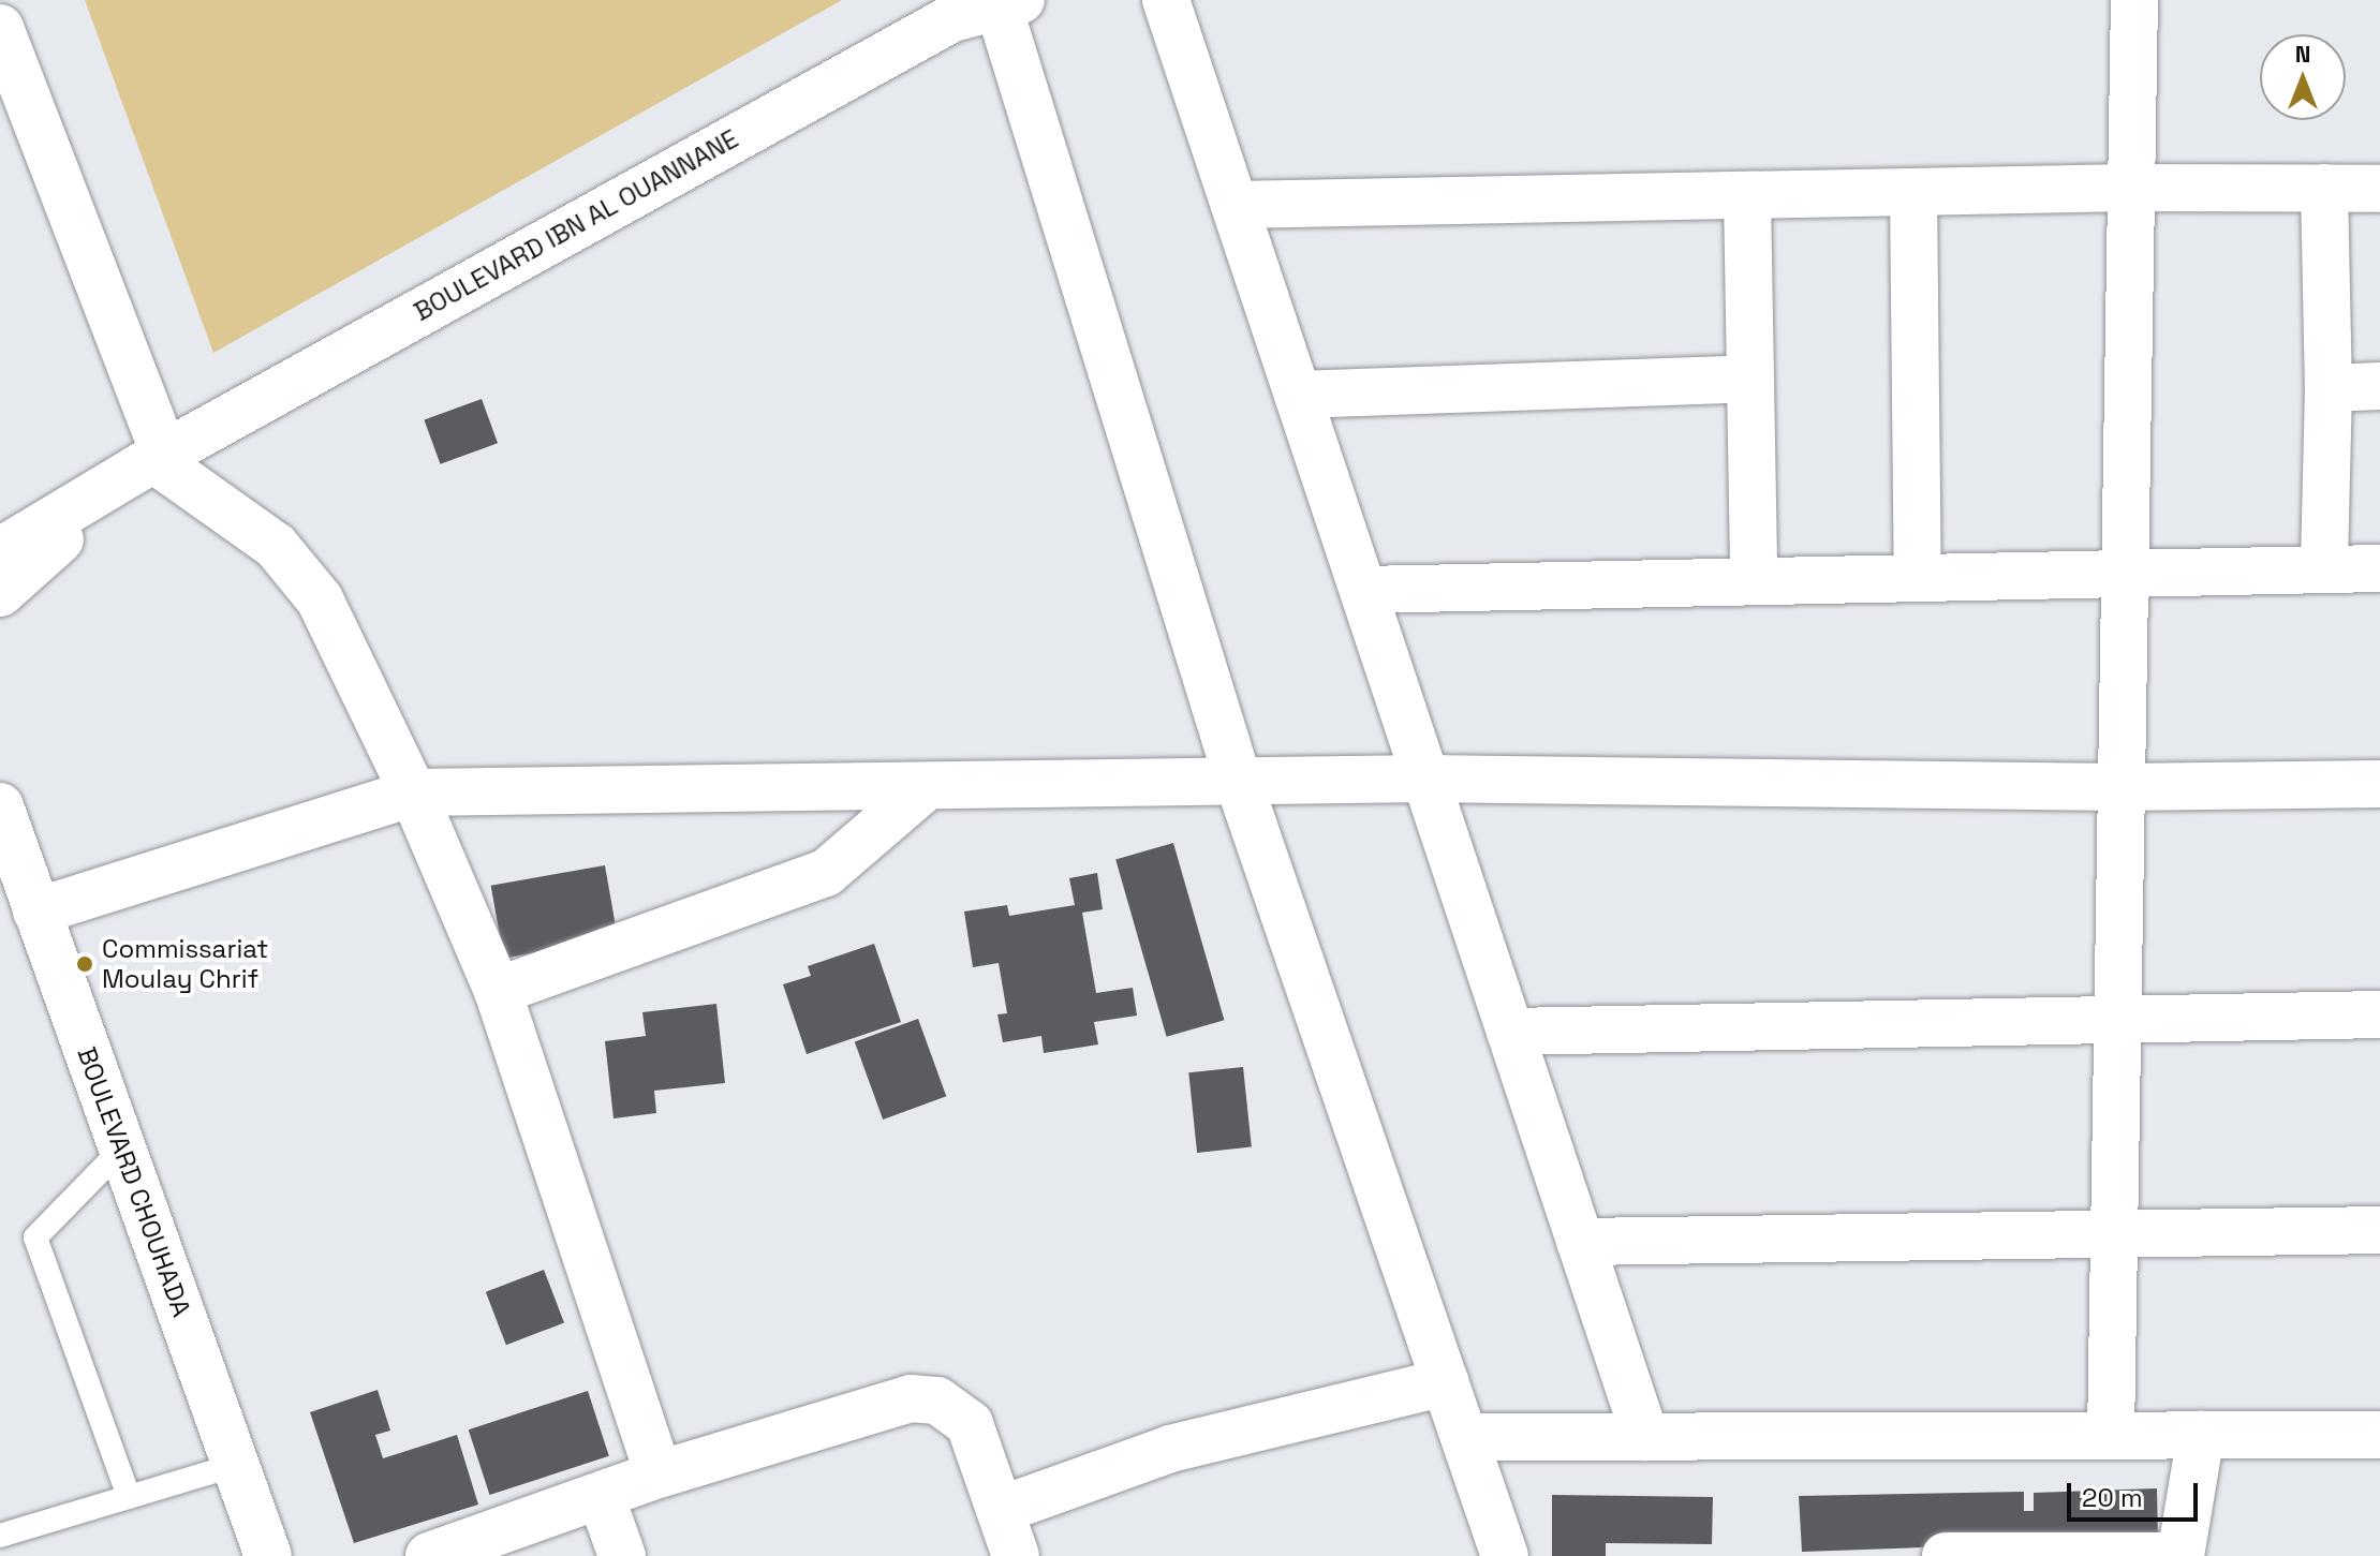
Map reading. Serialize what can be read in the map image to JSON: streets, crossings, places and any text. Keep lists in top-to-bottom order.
{
  "streets": {
    "street": ["BOULEVARD IBN AL OUANNANE", "BOULEVARD CHOUHADA"]
  },
  "places": ["Commissariat Moulay Chrif"],
  "scale_bar": "20 m",
  "north": "top"
}
